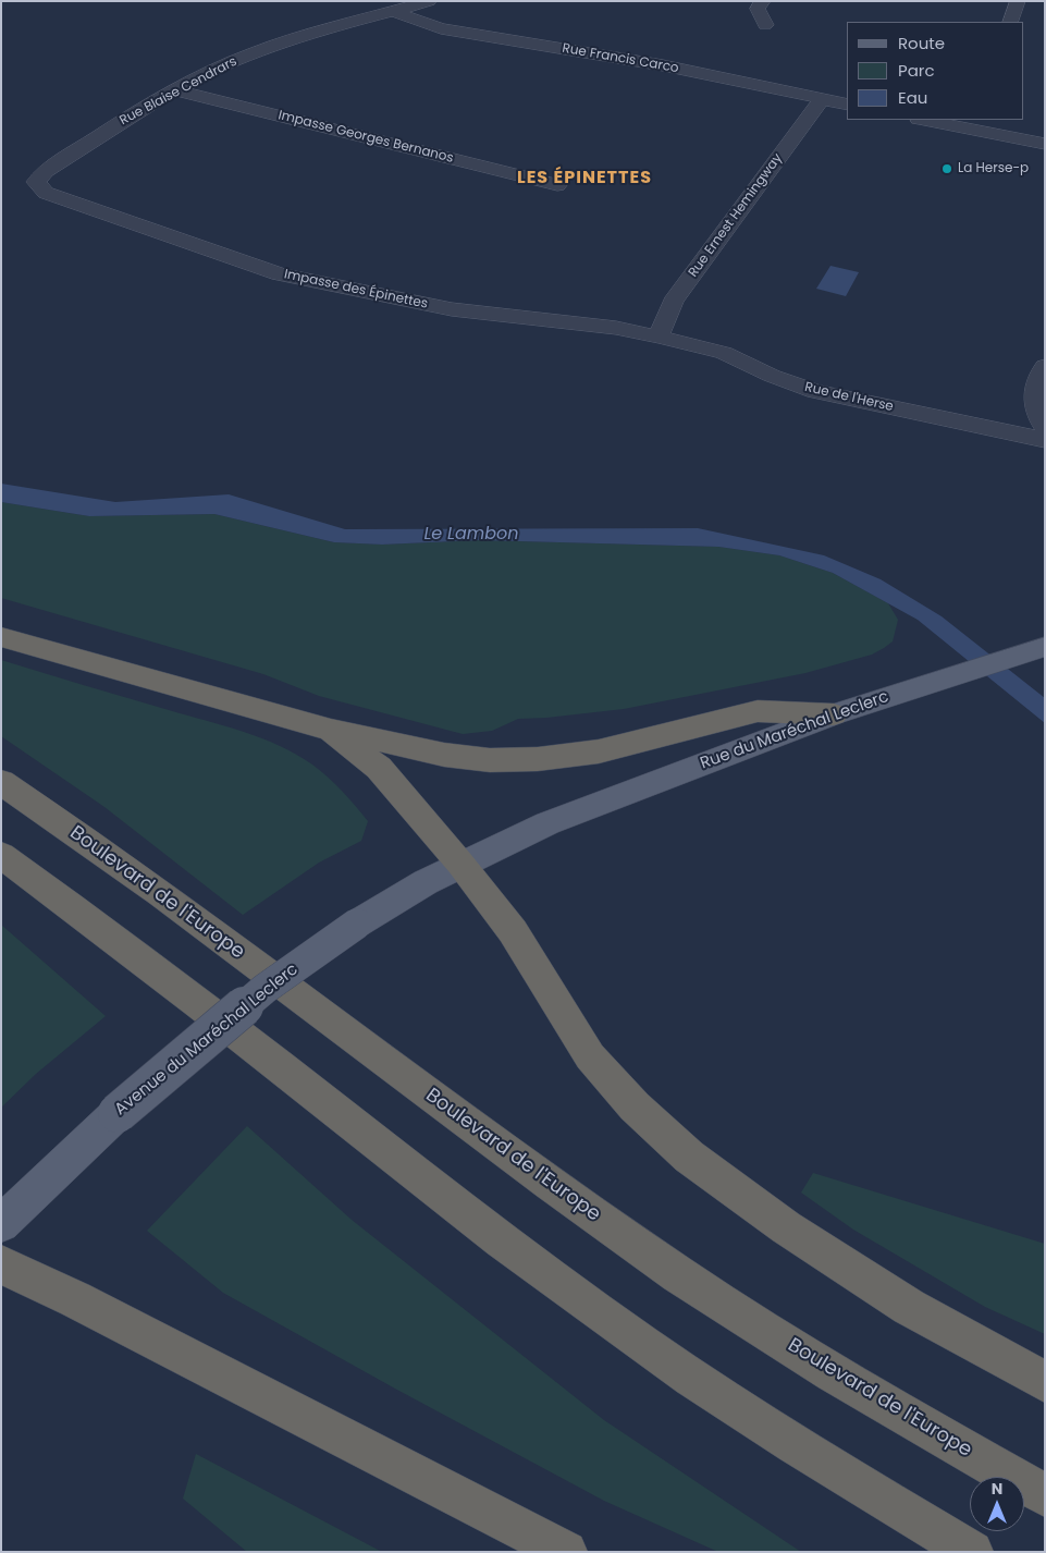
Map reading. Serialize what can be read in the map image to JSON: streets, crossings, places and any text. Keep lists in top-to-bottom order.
{
  "streets": {
    "highway": ["Boulevard de l'Europe"],
    "main road": ["Rue du Maréchal Leclerc", "Avenue du Maréchal Leclerc"],
    "street": [
      "Rue Francis Carco",
      "Rue Blaise Cendrars",
      "Impasse Georges Bernanos",
      "Rue Ernest Hemingway",
      "Impasse des Épinettes",
      "Rue de l'Herse"
    ]
  },
  "crossings": [
    ["Rue Francis Carco", "Rue Blaise Cendrars"],
    ["Rue Francis Carco", "Rue Ernest Hemingway"],
    ["Rue Blaise Cendrars", "Impasse Georges Bernanos"],
    ["Rue Blaise Cendrars", "Impasse des Épinettes"],
    ["Rue Ernest Hemingway", "Impasse des Épinettes"],
    ["Rue Ernest Hemingway", "Rue de l'Herse"],
    ["Impasse des Épinettes", "Rue de l'Herse"],
    ["Rue du Maréchal Leclerc", "Avenue du Maréchal Leclerc"]
  ],
  "districts": ["LES ÉPINETTES"],
  "water": ["Le Lambon"],
  "places": ["La Herse-p"],
  "legend": ["Route", "Parc", "Eau"],
  "north": "top"
}
